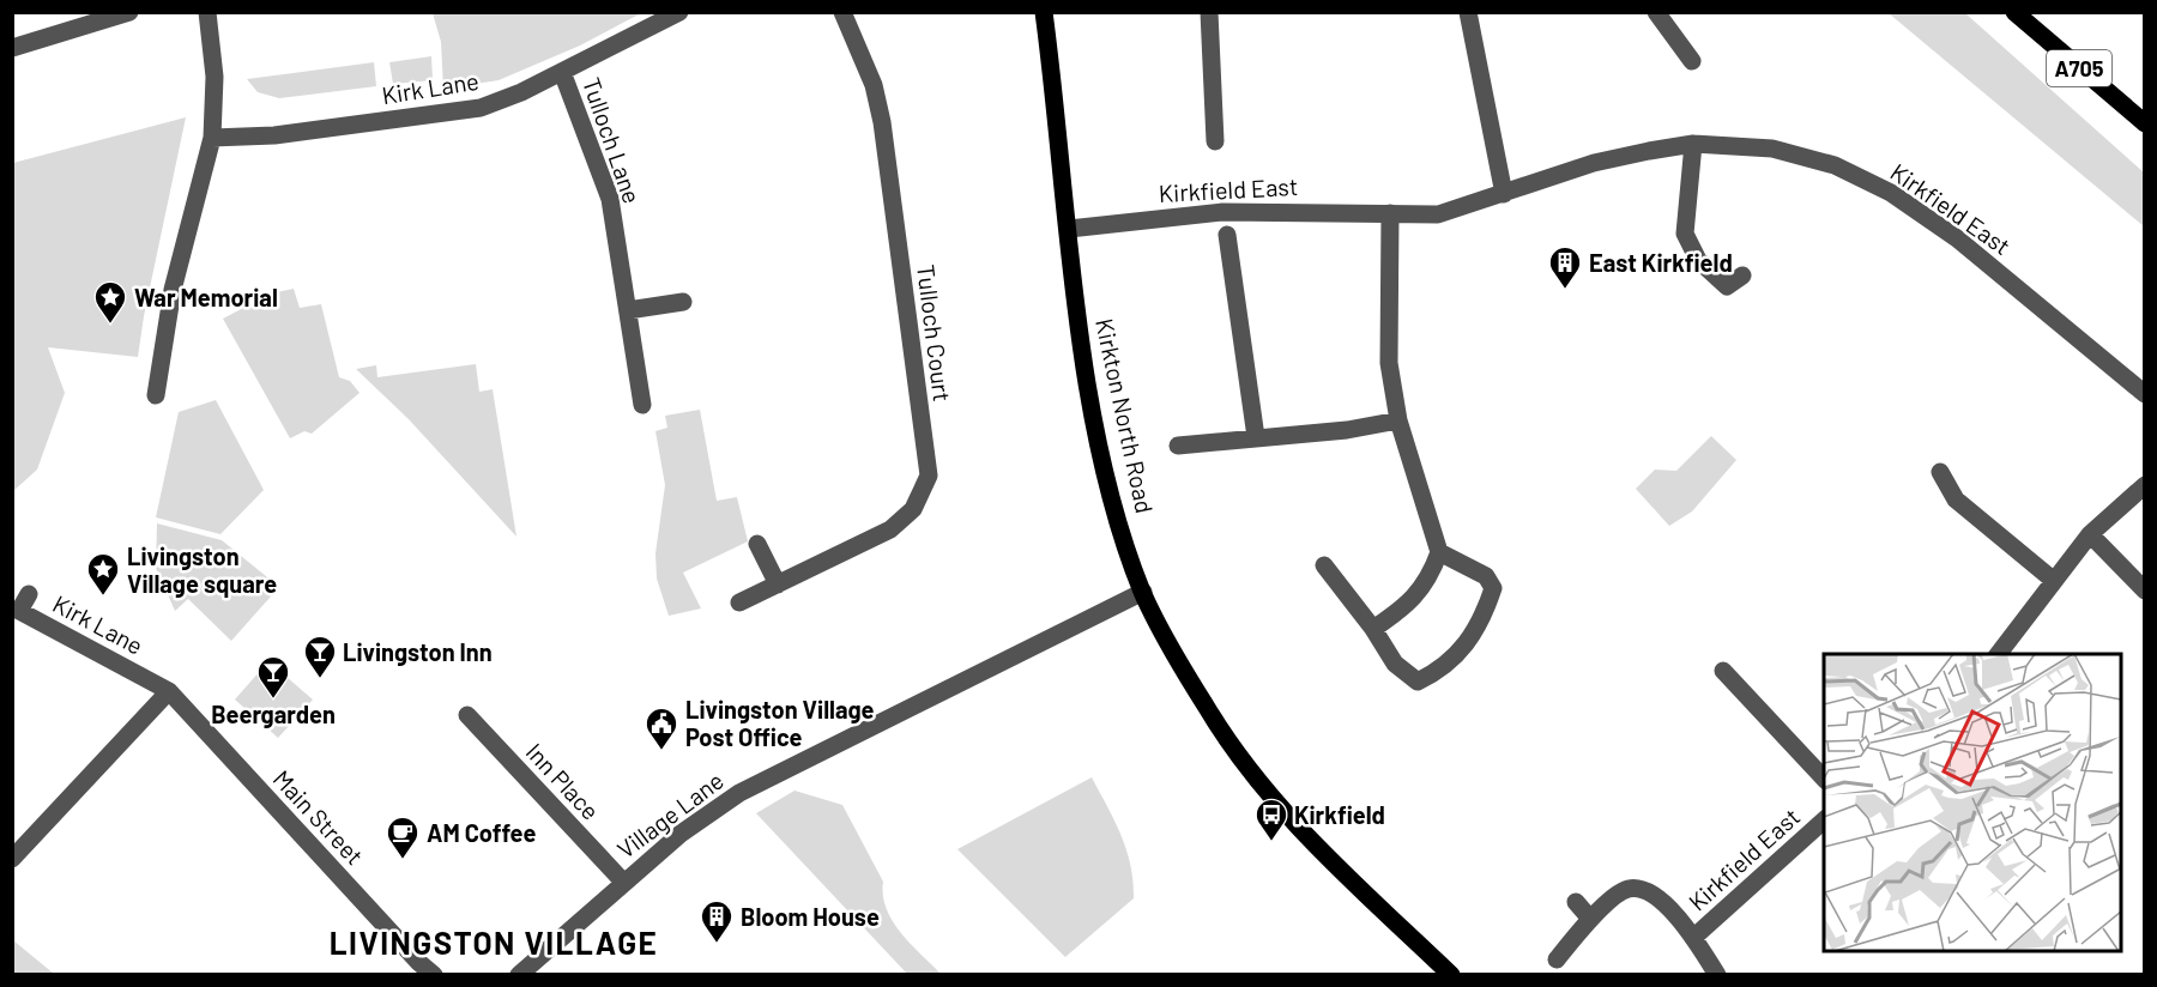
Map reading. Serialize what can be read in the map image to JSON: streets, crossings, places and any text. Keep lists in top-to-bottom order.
{
  "streets": {
    "main road": ["A705", "Kirkton North Road"],
    "street": [
      "Kirk Lane",
      "Tulloch Lane",
      "Kirkfield East",
      "Tulloch Court",
      "Inn Place",
      "Village Lane",
      "Main Street"
    ]
  },
  "crossings": [
    ["Kirk Lane", "Tulloch Lane"],
    ["Kirk Lane", "Main Street"],
    ["Kirkfield East", "Kirkton North Road"],
    ["Kirkton North Road", "Village Lane"],
    ["Inn Place", "Village Lane"]
  ],
  "districts": ["LIVINGSTON VILLAGE"],
  "places": {
    "building": ["East Kirkfield", "Bloom House"],
    "place": ["War Memorial", "Livingston Village square"],
    "bar": ["Livingston Inn", "Beergarden"],
    "public building": ["Livingston Village Post Office"],
    "bus stop": ["Kirkfield"],
    "cafe": ["AM Coffee"]
  }
}
